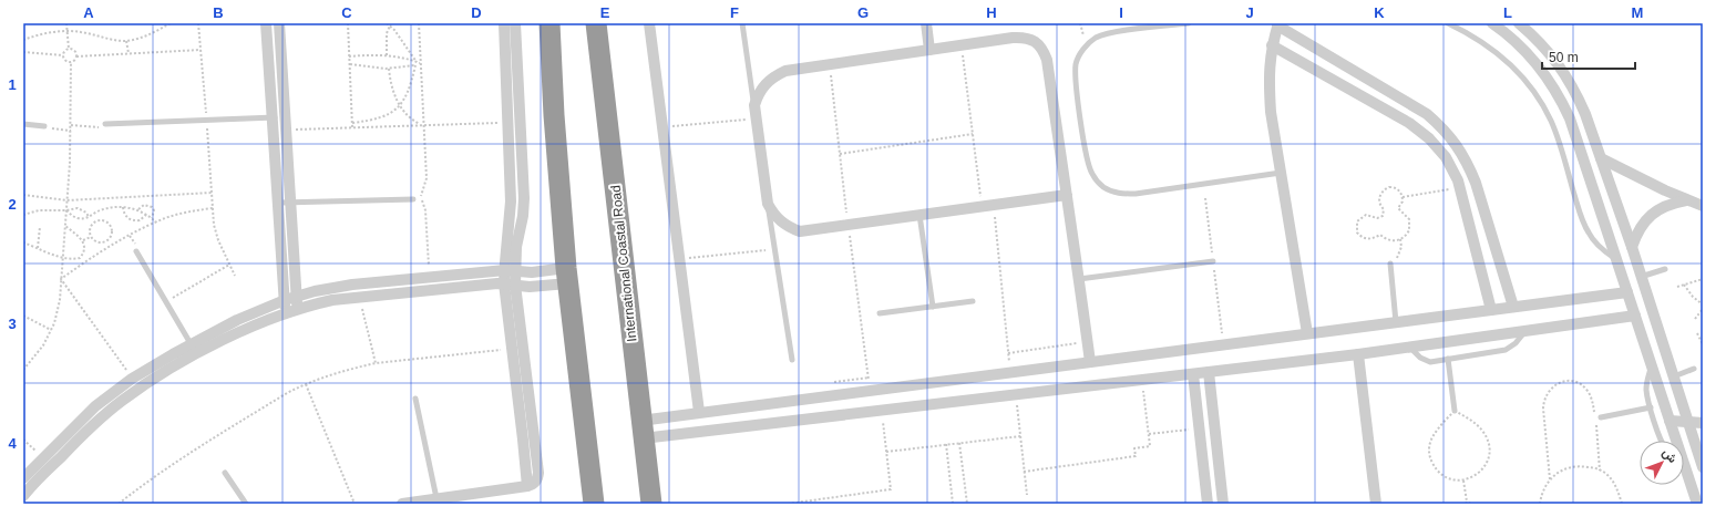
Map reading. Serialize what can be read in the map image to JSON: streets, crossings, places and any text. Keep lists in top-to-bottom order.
{
  "streets": {
    "highway": ["International Coastal Road"]
  },
  "scale_bar": "50 m",
  "north": "top right",
  "grid": {
    "columns": [
      "A",
      "B",
      "C",
      "D",
      "E",
      "F",
      "G",
      "H",
      "I",
      "J",
      "K",
      "L",
      "M"
    ],
    "rows": [
      "1",
      "2",
      "3",
      "4"
    ]
  }
}
